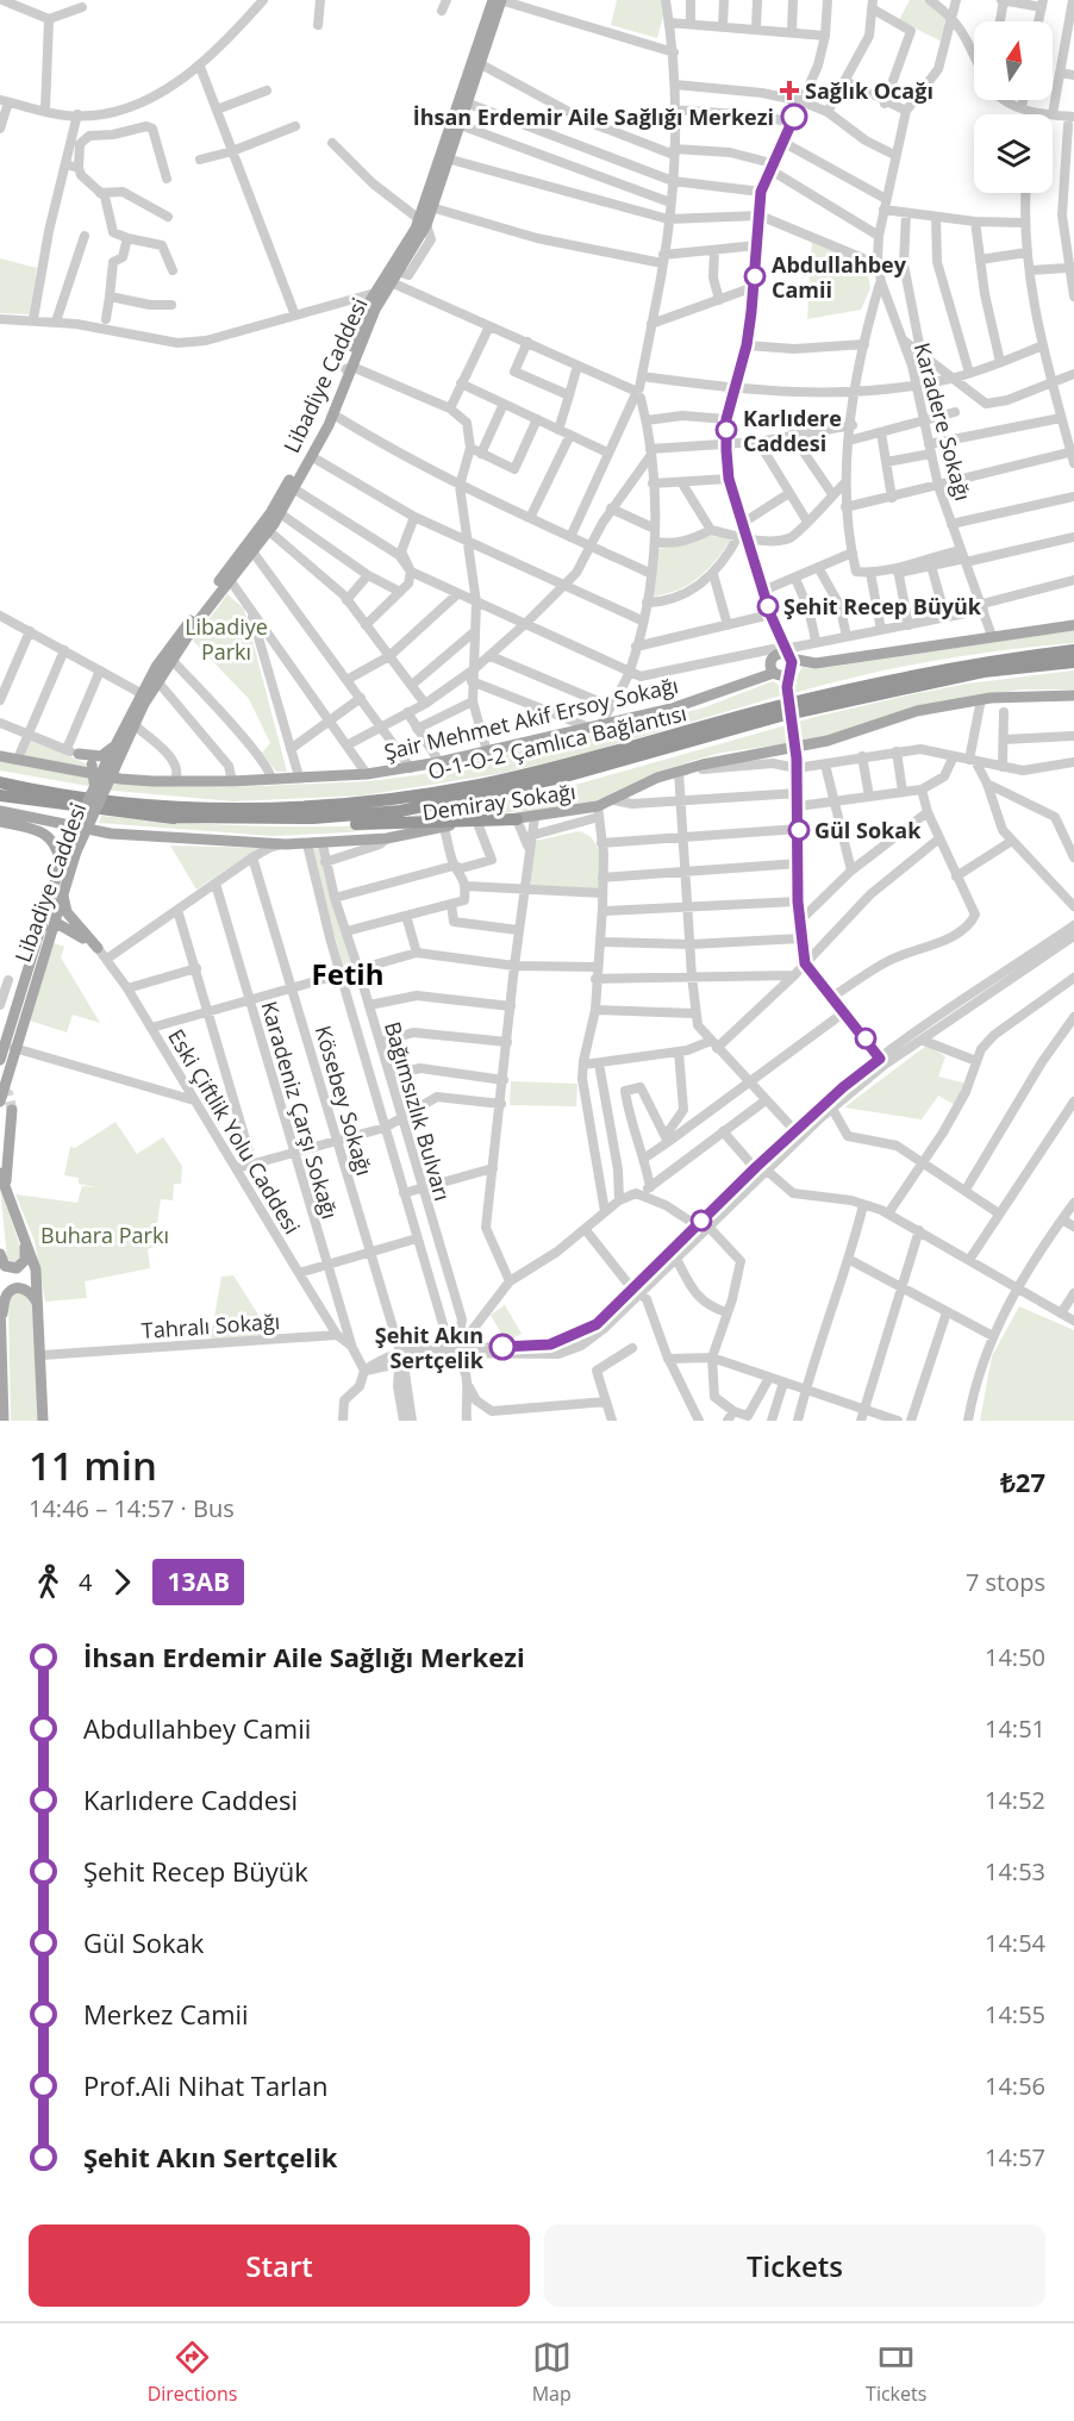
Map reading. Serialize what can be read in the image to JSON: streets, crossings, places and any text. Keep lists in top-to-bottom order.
{
  "streets": {
    "highway": ["O-1-O-2 Çamlıca Bağlantısı"],
    "main road": ["Libadiye Caddesi", "Şair Mehmet Akif Ersoy Sokağı", "Demiray Sokağı"],
    "street": [
      "Karadere Sokağı",
      "Kösebey Sokağı",
      "Karadeniz Çarşı Sokağı",
      "Bağımsızlık Bulvarı",
      "Eski Çiftlik Yolu Caddesi",
      "Tahralı Sokağı"
    ]
  },
  "crossings": [
    ["Libadiye Caddesi", "Şair Mehmet Akif Ersoy Sokağı"],
    ["Demiray Sokağı", "Bağımsızlık Bulvarı"],
    ["Eski Çiftlik Yolu Caddesi", "Tahralı Sokağı"]
  ],
  "districts": ["Fetih"],
  "parks": ["Libadiye Parkı", "Buhara Parkı"],
  "places": {
    "health": ["Sağlık Ocağı"],
    "other": [
      "İhsan Erdemir Aile Sağlığı Merkezi",
      "Abdullahbey Camii",
      "Karlıdere Caddesi",
      "Şehit Recep Büyük",
      "Gül Sokak",
      "Şehit Akın Sertçelik"
    ]
  },
  "lines": ["bus line 13AB"],
  "north": "top",
  "page": {
    "heading": ["11 min", "14:46 – 14:57 · Bus", "₺27"],
    "legs": ["4", "13AB", "7 stops"],
    "list": [
      {
        "name": "İhsan Erdemir Aile Sağlığı Merkezi",
        "value": "14:50"
      },
      {
        "name": "Abdullahbey Camii",
        "value": "14:51"
      },
      {
        "name": "Karlıdere Caddesi",
        "value": "14:52"
      },
      {
        "name": "Şehit Recep Büyük",
        "value": "14:53"
      },
      {
        "name": "Gül Sokak",
        "value": "14:54"
      },
      {
        "name": "Merkez Camii",
        "value": "14:55"
      },
      {
        "name": "Prof.Ali Nihat Tarlan",
        "value": "14:56"
      },
      {
        "name": "Şehit Akın Sertçelik",
        "value": "14:57"
      }
    ],
    "buttons": ["Start", "Tickets"],
    "tabs": ["Directions", "Map", "Tickets"]
  }
}
